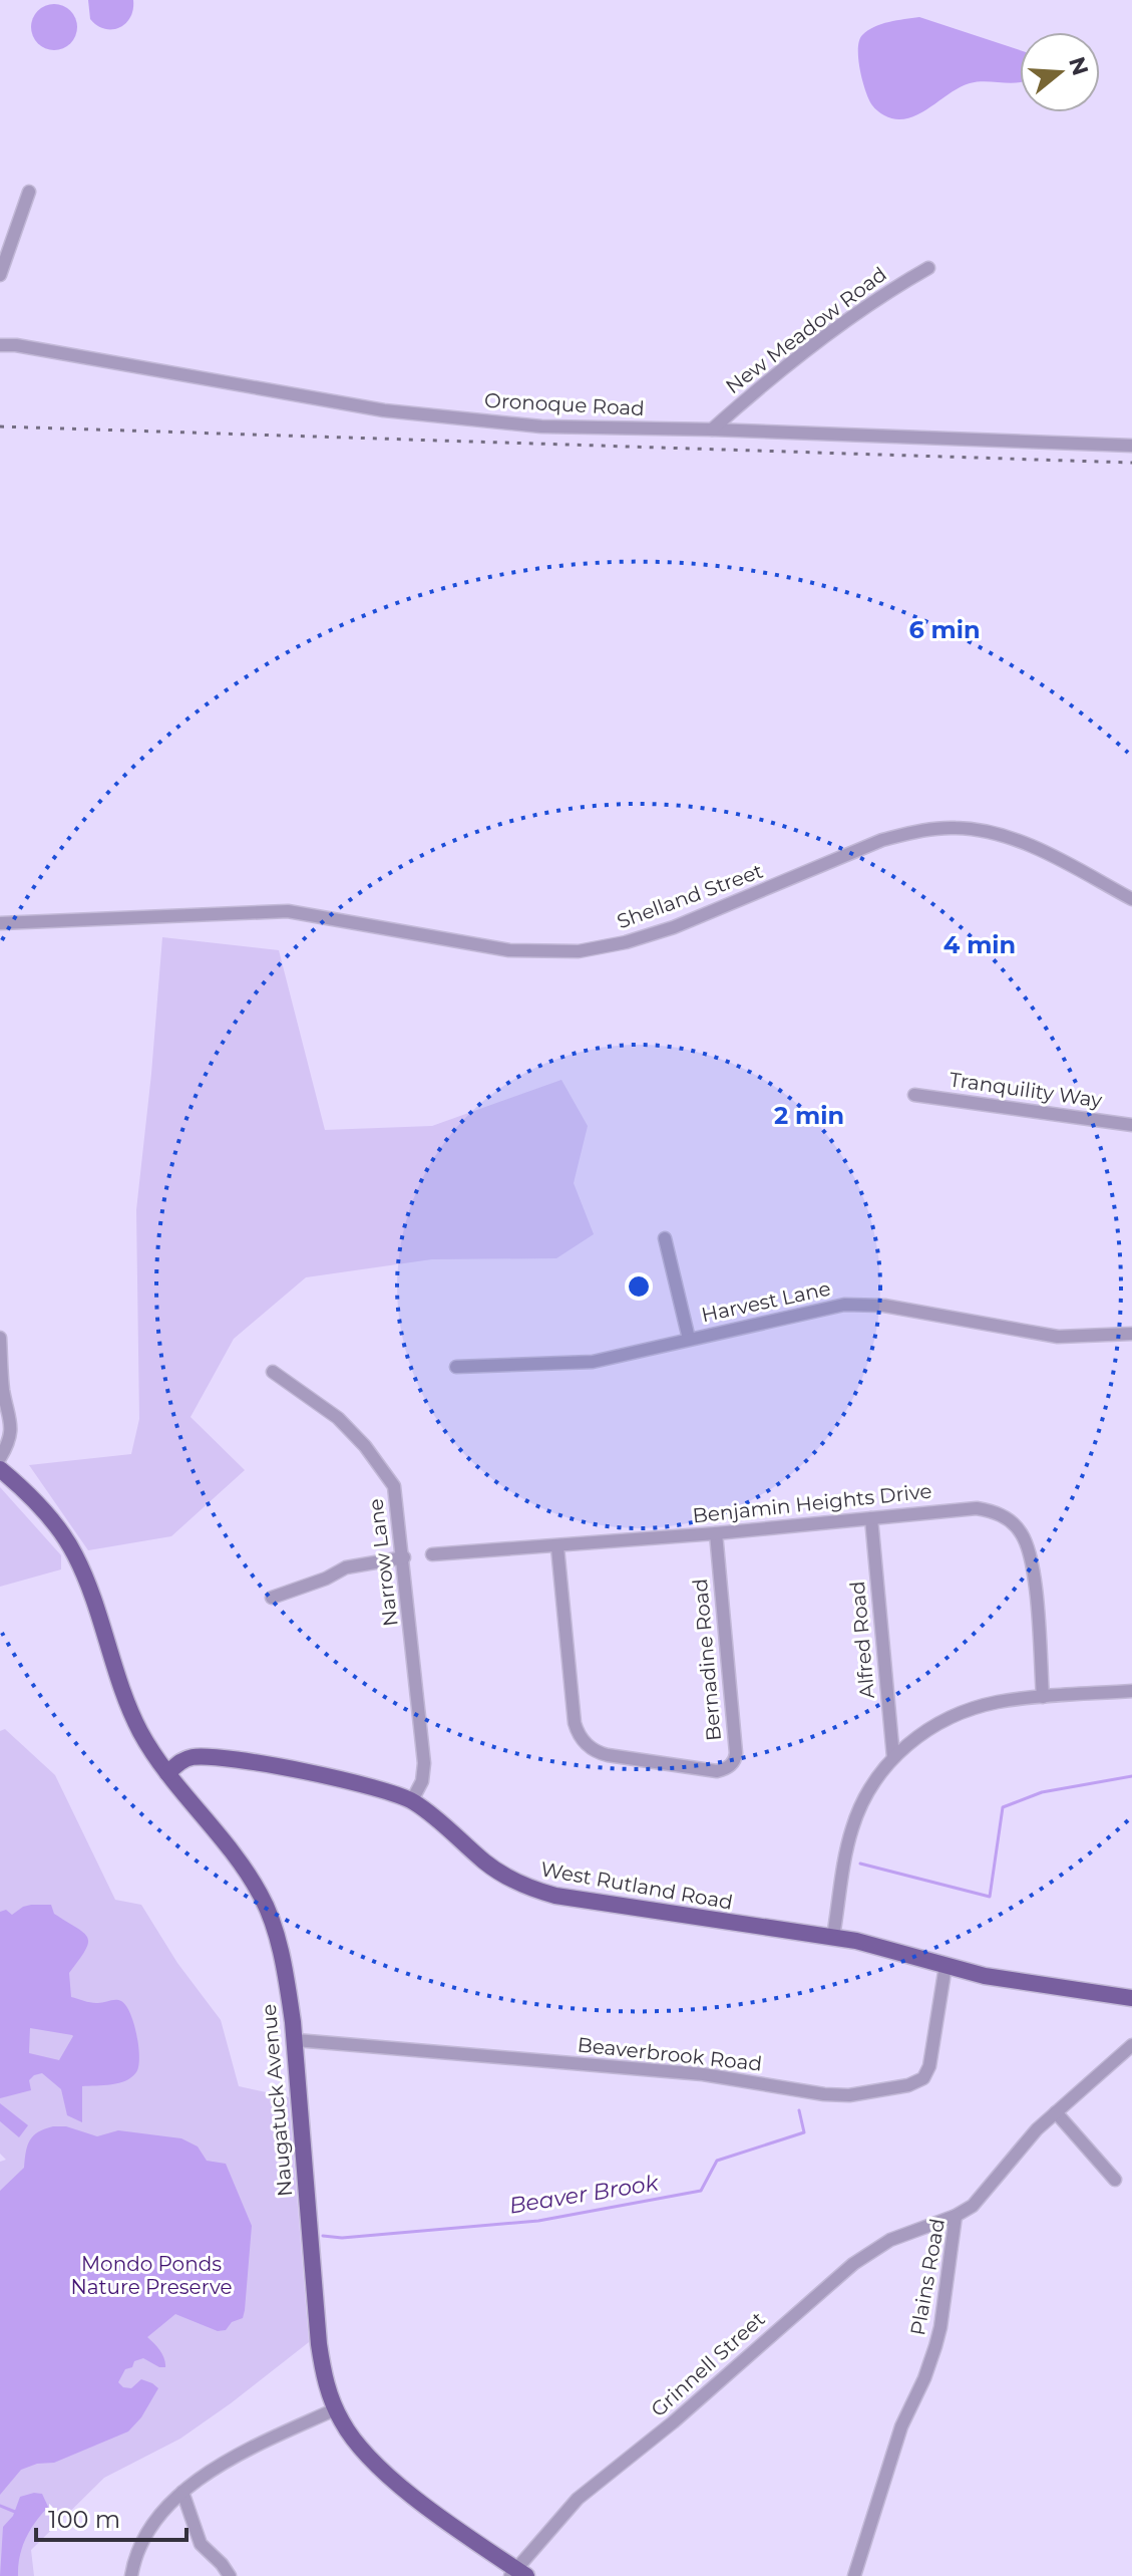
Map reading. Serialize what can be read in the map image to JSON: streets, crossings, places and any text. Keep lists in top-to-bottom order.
{
  "streets": {
    "main road": ["West Rutland Road", "Naugatuck Avenue"],
    "street": [
      "New Meadow Road",
      "Oronoque Road",
      "Shelland Street",
      "Tranquility Way",
      "Harvest Lane",
      "Benjamin Heights Drive",
      "Narrow Lane",
      "Alfred Road",
      "Bernadine Road",
      "Beaverbrook Road",
      "Plains Road",
      "Grinnell Street"
    ]
  },
  "crossings": [
    ["New Meadow Road", "Oronoque Road"],
    ["Benjamin Heights Drive", "Alfred Road"],
    ["Benjamin Heights Drive", "Bernadine Road"],
    ["Narrow Lane", "West Rutland Road"],
    ["West Rutland Road", "Beaverbrook Road"],
    ["West Rutland Road", "Naugatuck Avenue"],
    ["Beaverbrook Road", "Naugatuck Avenue"],
    ["Naugatuck Avenue", "Grinnell Street"],
    ["Plains Road", "Grinnell Street"]
  ],
  "water": ["Beaver Brook"],
  "parks": ["Mondo Ponds Nature Preserve"],
  "scale_bar": "100 m",
  "north": "right",
  "rings": ["6 min", "4 min", "2 min"]
}
